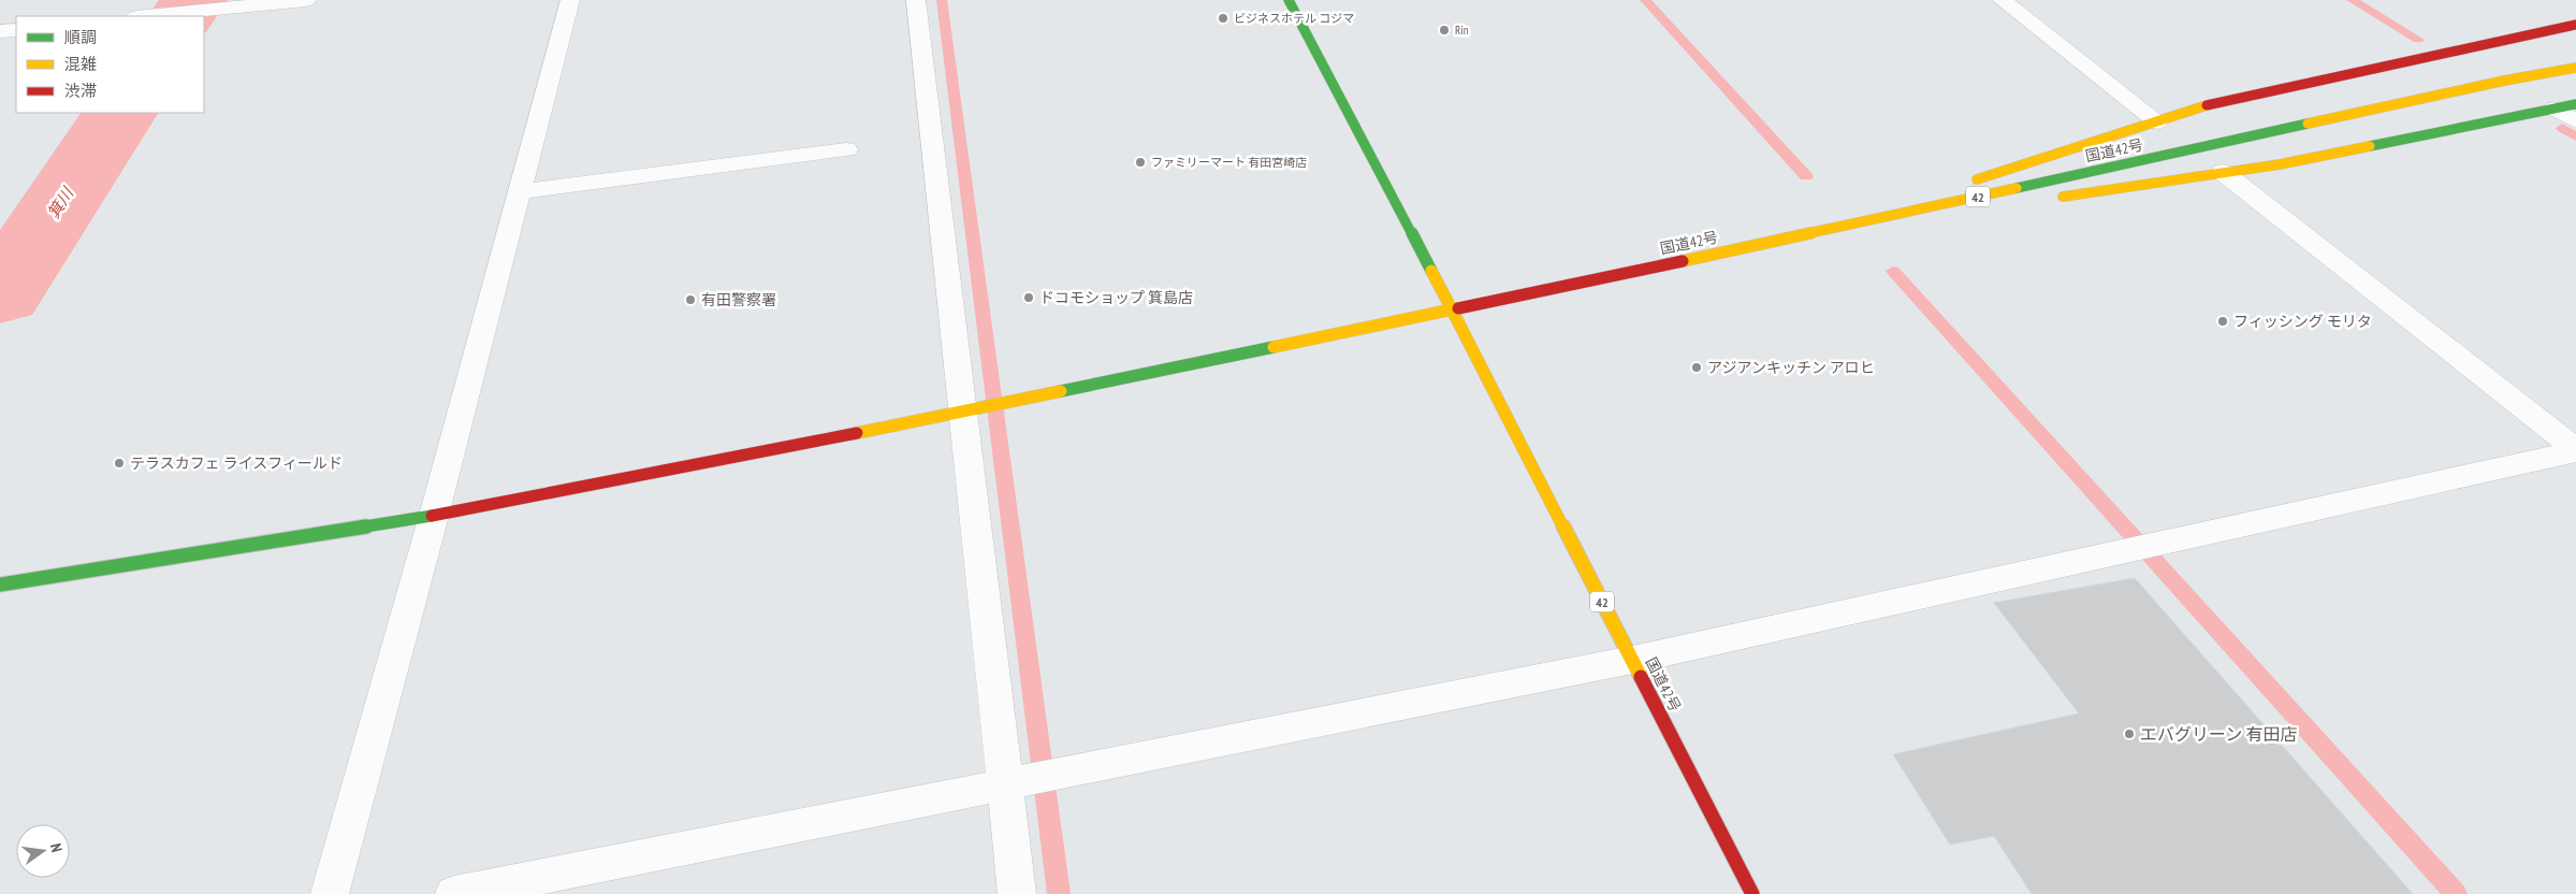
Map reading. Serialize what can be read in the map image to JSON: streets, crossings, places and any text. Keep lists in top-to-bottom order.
{
  "streets": {
    "main road": ["国道42号", "42"]
  },
  "water": ["箕川"],
  "places": [
    "ビジネスホテル コジマ",
    "Rin",
    "ファミリーマート 有田宮崎店",
    "ドコモショップ 箕島店",
    "有田警察署",
    "フィッシング モリタ",
    "アジアンキッチン アロヒ",
    "テラスカフェ ライスフィールド",
    "エバグリーン 有田店"
  ],
  "legend": ["順調", "混雑", "渋滞"],
  "north": "right"
}
